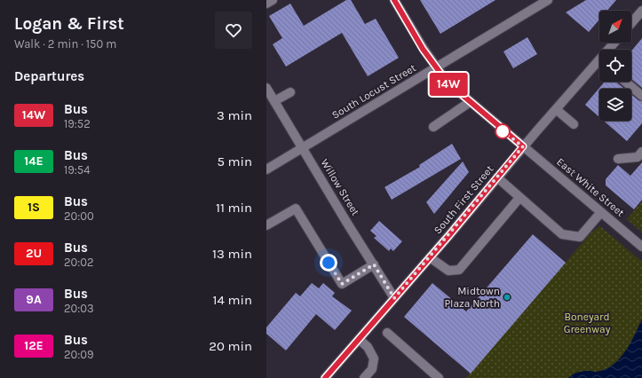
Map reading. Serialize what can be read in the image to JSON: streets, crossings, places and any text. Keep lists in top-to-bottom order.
{
  "streets": {
    "street": [
      "South Locust Street",
      "Willow Street",
      "East White Street",
      "South First Street"
    ]
  },
  "crossings": [
    ["South Locust Street", "Willow Street"],
    ["South Locust Street", "East White Street"],
    ["Willow Street", "South First Street"],
    ["East White Street", "South First Street"]
  ],
  "parks": ["Boneyard Greenway"],
  "places": ["Midtown Plaza North"],
  "lines": ["bus line 14W"],
  "north": "top right",
  "page": {
    "heading": [
      ["Logan & First", "Walk · 2 min · 150 m"],
      "Departures"
    ],
    "on_map": "14W",
    "list": [
      {
        "mark": "14W",
        "name": "Bus",
        "note": "19:52",
        "value": "3 min"
      },
      {
        "mark": "14E",
        "name": "Bus",
        "note": "19:54",
        "value": "5 min"
      },
      {
        "mark": "1S",
        "name": "Bus",
        "note": "20:00",
        "value": "11 min"
      },
      {
        "mark": "2U",
        "name": "Bus",
        "note": "20:02",
        "value": "13 min"
      },
      {
        "mark": "9A",
        "name": "Bus",
        "note": "20:03",
        "value": "14 min"
      },
      {
        "mark": "12E",
        "name": "Bus",
        "note": "20:09",
        "value": "20 min"
      }
    ]
  }
}
